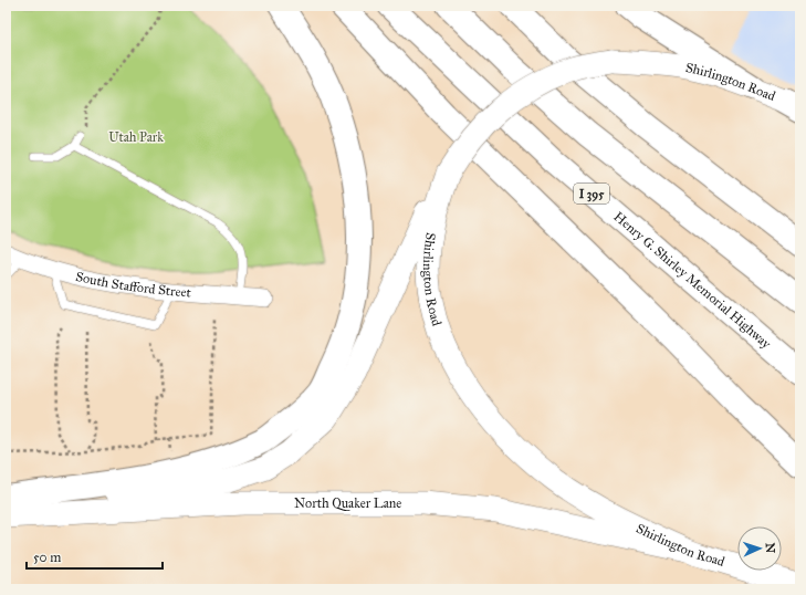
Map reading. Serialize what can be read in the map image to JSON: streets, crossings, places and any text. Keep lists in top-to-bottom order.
{
  "streets": {
    "highway": ["I 395", "Henry G. Shirley Memorial Highway"],
    "main road": ["Shirlington Road", "North Quaker Lane"],
    "street": ["South Stafford Street"]
  },
  "crossings": [
    ["Shirlington Road", "North Quaker Lane"]
  ],
  "parks": ["Utah Park"],
  "scale_bar": "50 m",
  "north": "right"
}
